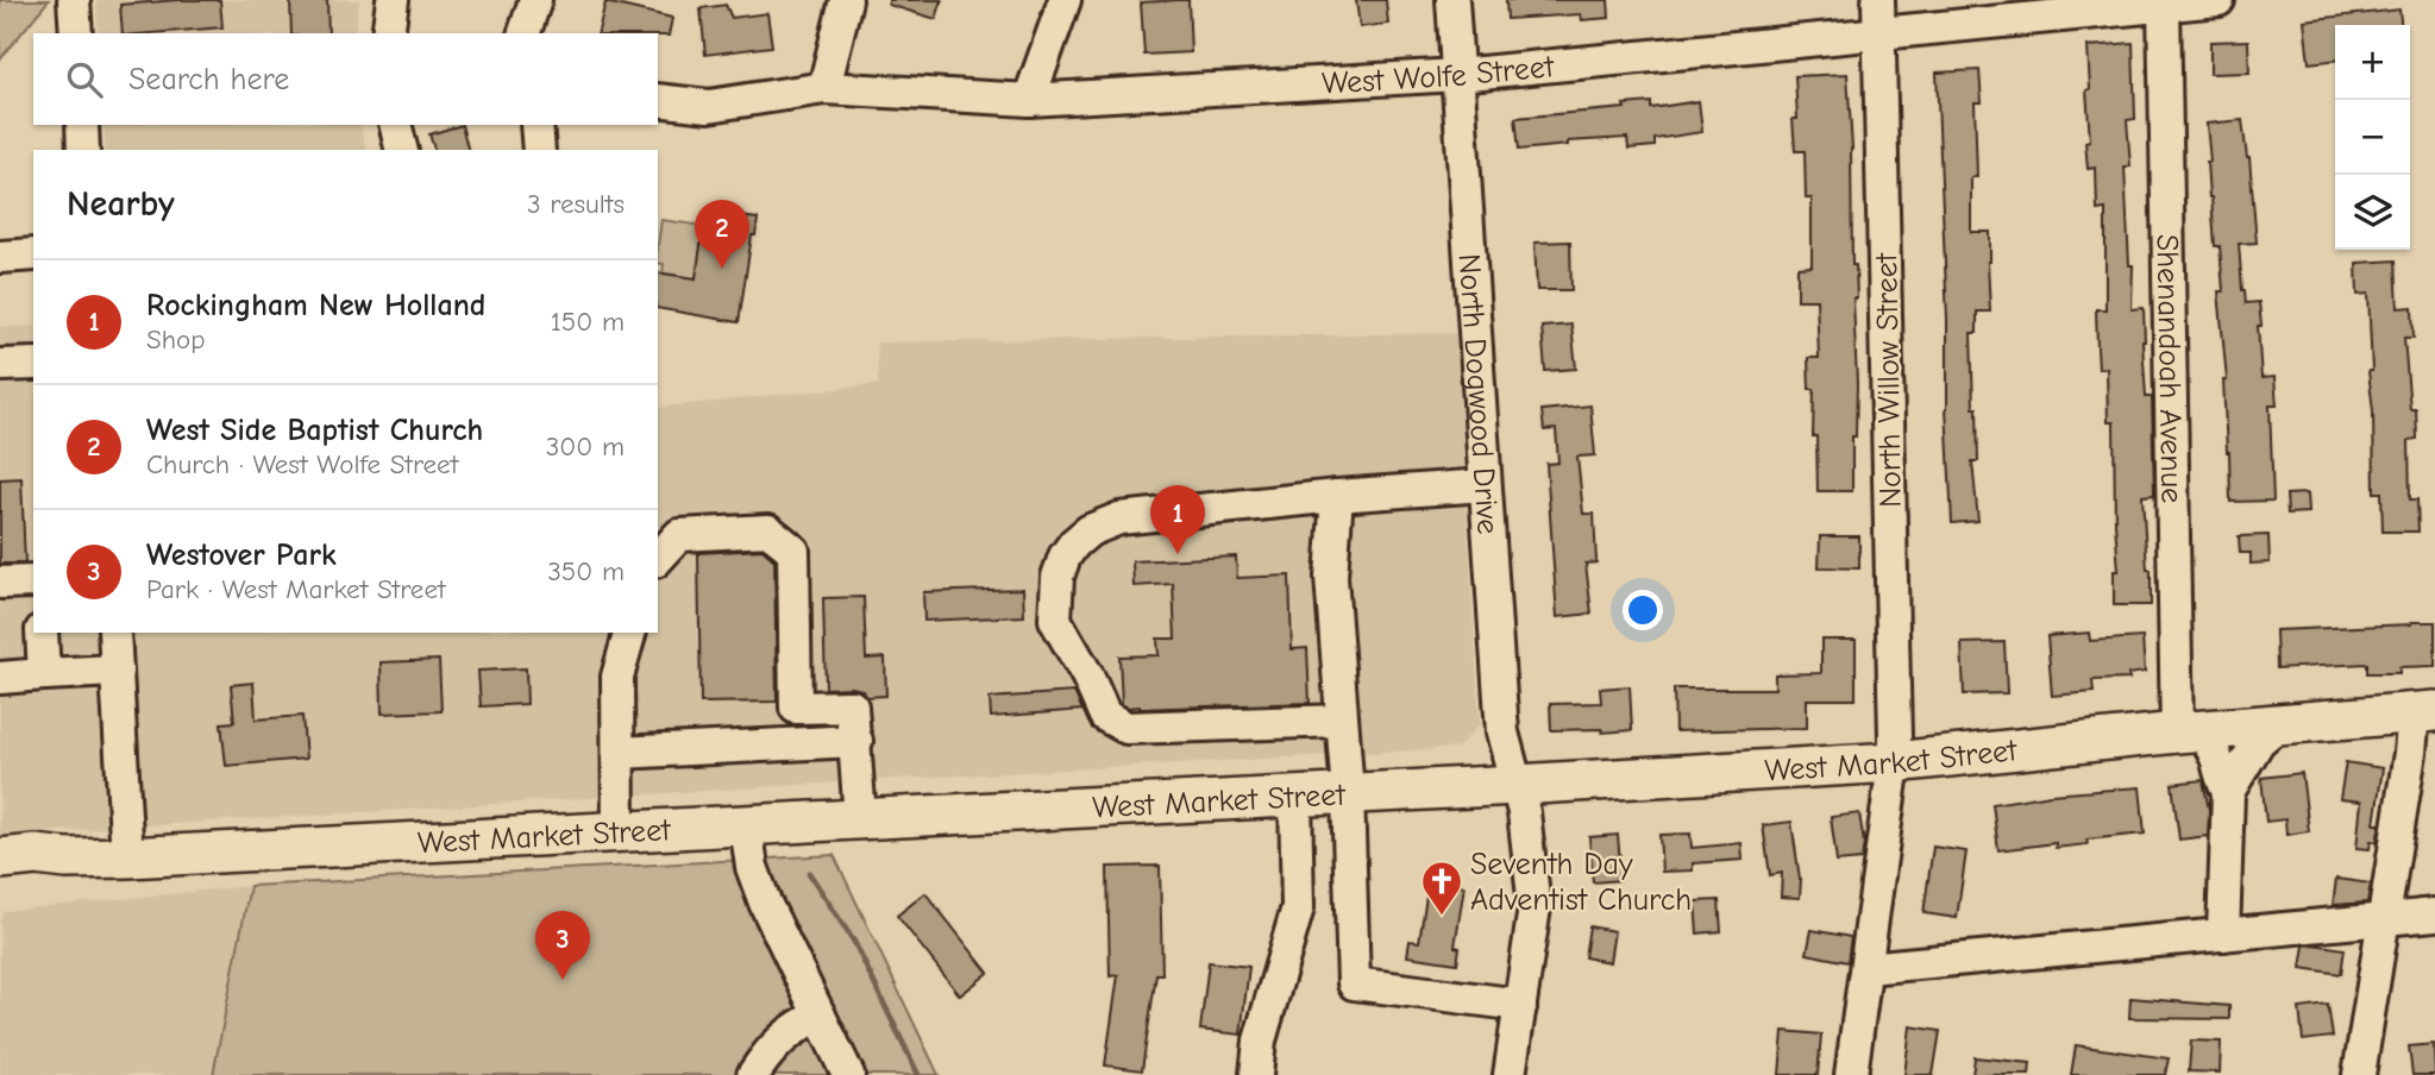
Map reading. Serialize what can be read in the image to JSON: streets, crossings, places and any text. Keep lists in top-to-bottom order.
{
  "streets": {
    "main road": ["West Market Street"],
    "street": [
      "West Wolfe Street",
      "Shenandoah Avenue",
      "North Willow Street",
      "North Dogwood Drive"
    ]
  },
  "crossings": [
    ["West Wolfe Street", "Shenandoah Avenue"],
    ["West Wolfe Street", "North Willow Street"],
    ["West Wolfe Street", "North Dogwood Drive"],
    ["Shenandoah Avenue", "West Market Street"],
    ["North Willow Street", "West Market Street"],
    ["North Dogwood Drive", "West Market Street"]
  ],
  "places": {
    "church": ["Seventh Day Adventist Church"]
  },
  "page": {
    "map_buttons": ["+", "−"],
    "search": "Search here",
    "heading": ["Nearby", "3 results"],
    "pins": ["2", "1", "3"],
    "list": [
      {
        "mark": "1",
        "name": "Rockingham New Holland",
        "note": "Shop",
        "value": "150 m"
      },
      {
        "mark": "2",
        "name": "West Side Baptist Church",
        "note": "Church · West Wolfe Street",
        "value": "300 m"
      },
      {
        "mark": "3",
        "name": "Westover Park",
        "note": "Park · West Market Street",
        "value": "350 m"
      }
    ]
  }
}
